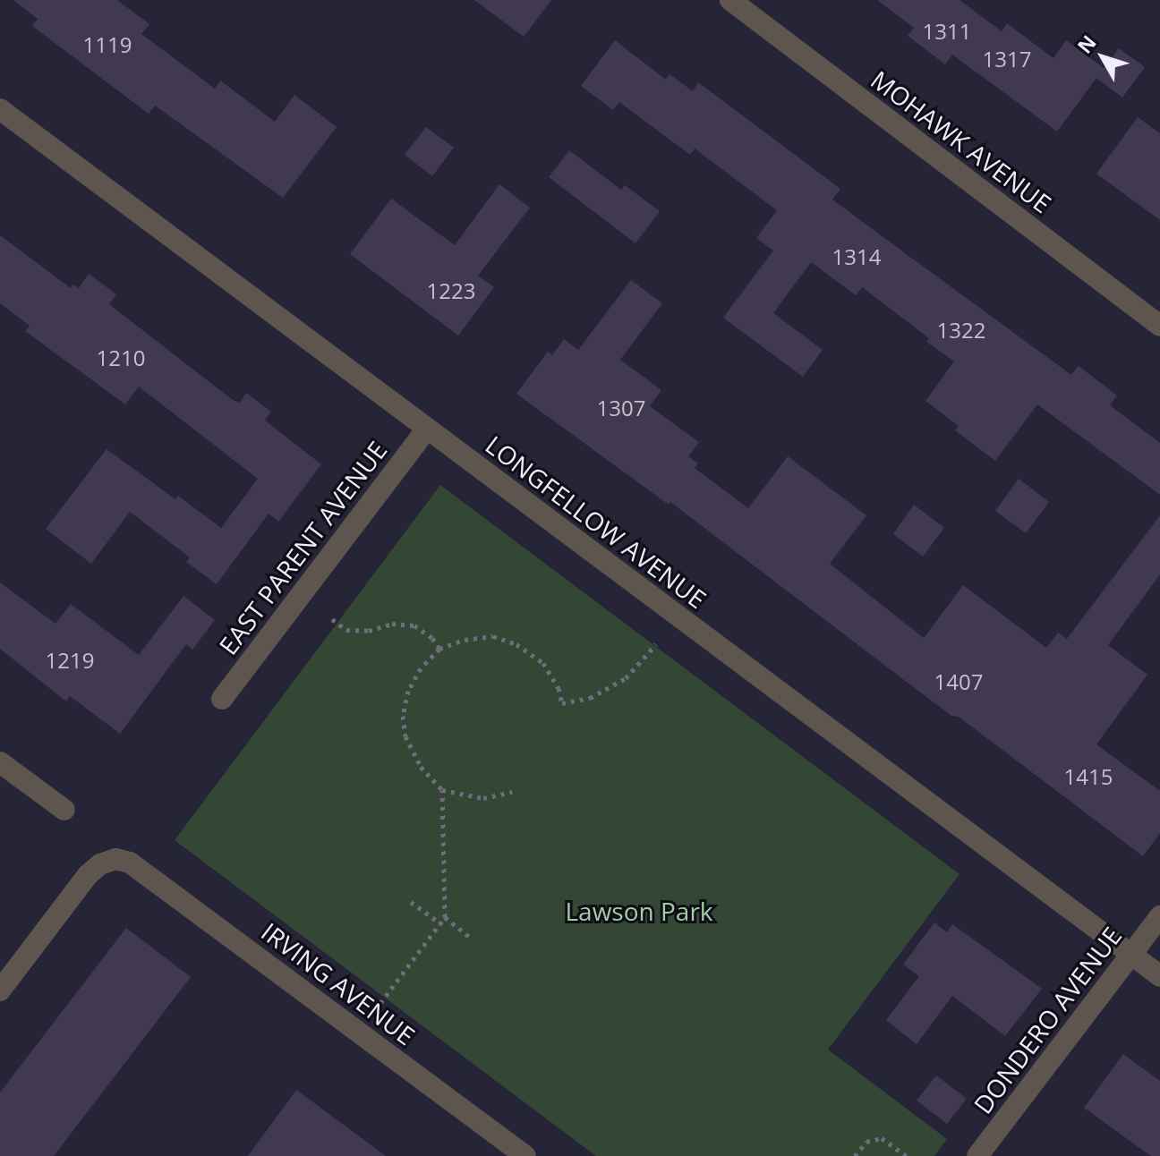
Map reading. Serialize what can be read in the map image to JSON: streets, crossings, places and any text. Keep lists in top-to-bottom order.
{
  "streets": {
    "street": [
      "MOHAWK AVENUE",
      "LONGFELLOW AVENUE",
      "EAST PARENT AVENUE",
      "IRVING AVENUE",
      "DONDERO AVENUE"
    ]
  },
  "crossings": [
    ["LONGFELLOW AVENUE", "EAST PARENT AVENUE"],
    ["LONGFELLOW AVENUE", "DONDERO AVENUE"]
  ],
  "parks": ["Lawson Park"],
  "house_numbers": [
    "1311",
    "1119",
    "1317",
    "1314",
    "1223",
    "1322",
    "1210",
    "1307",
    "1219",
    "1407",
    "1415"
  ],
  "north": "top left"
}
